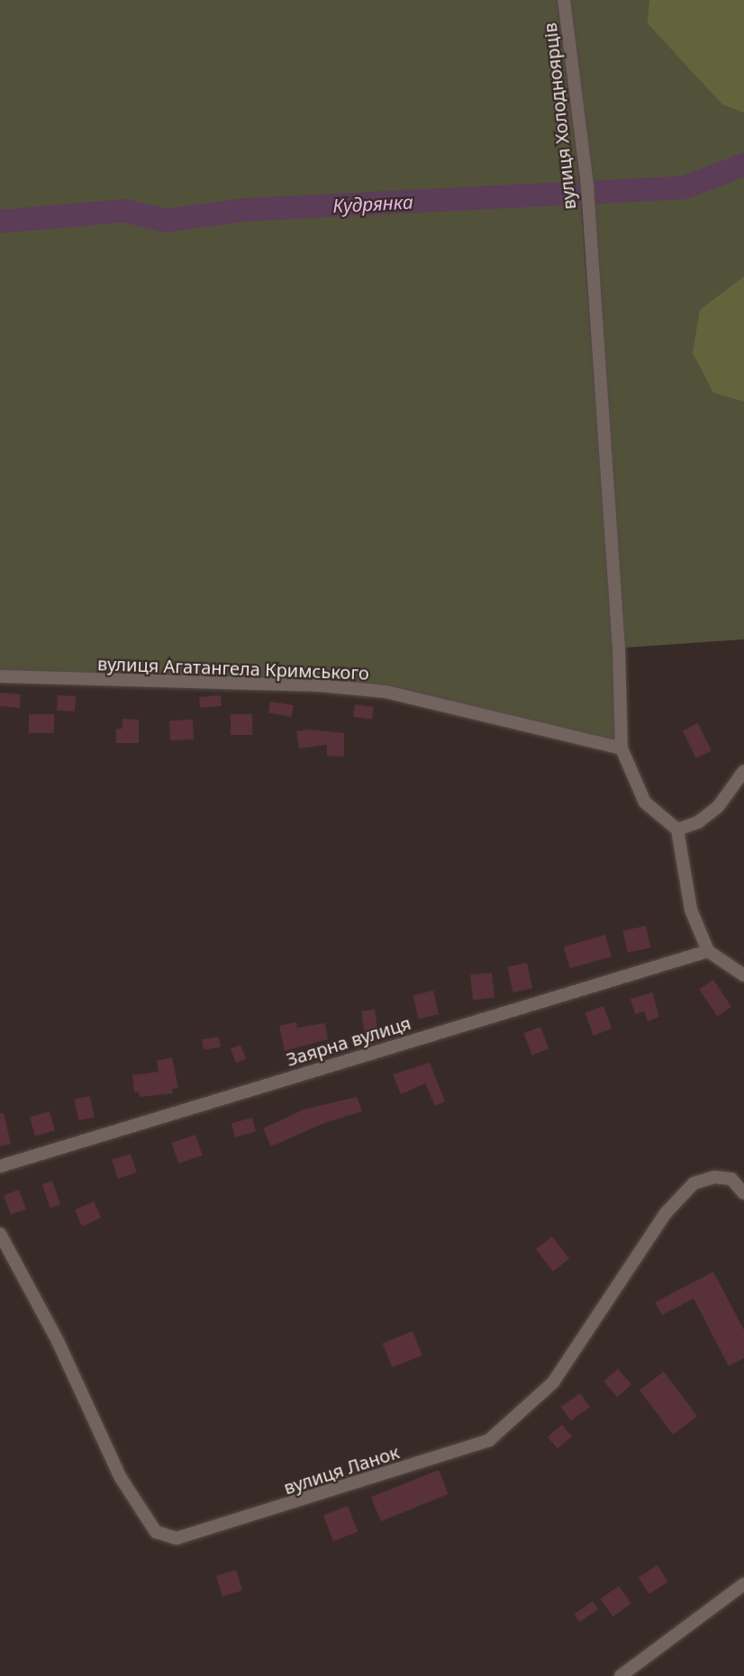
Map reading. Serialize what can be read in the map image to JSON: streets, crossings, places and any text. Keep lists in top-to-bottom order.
{
  "streets": {
    "street": [
      "вулиця Холодноярців",
      "вулиця Агатангела Кримського",
      "Заярна вулиця",
      "вулиця Ланок"
    ]
  },
  "crossings": [
    ["вулиця Холодноярців", "вулиця Агатангела Кримського"]
  ],
  "water": ["Кудрянка"]
}
